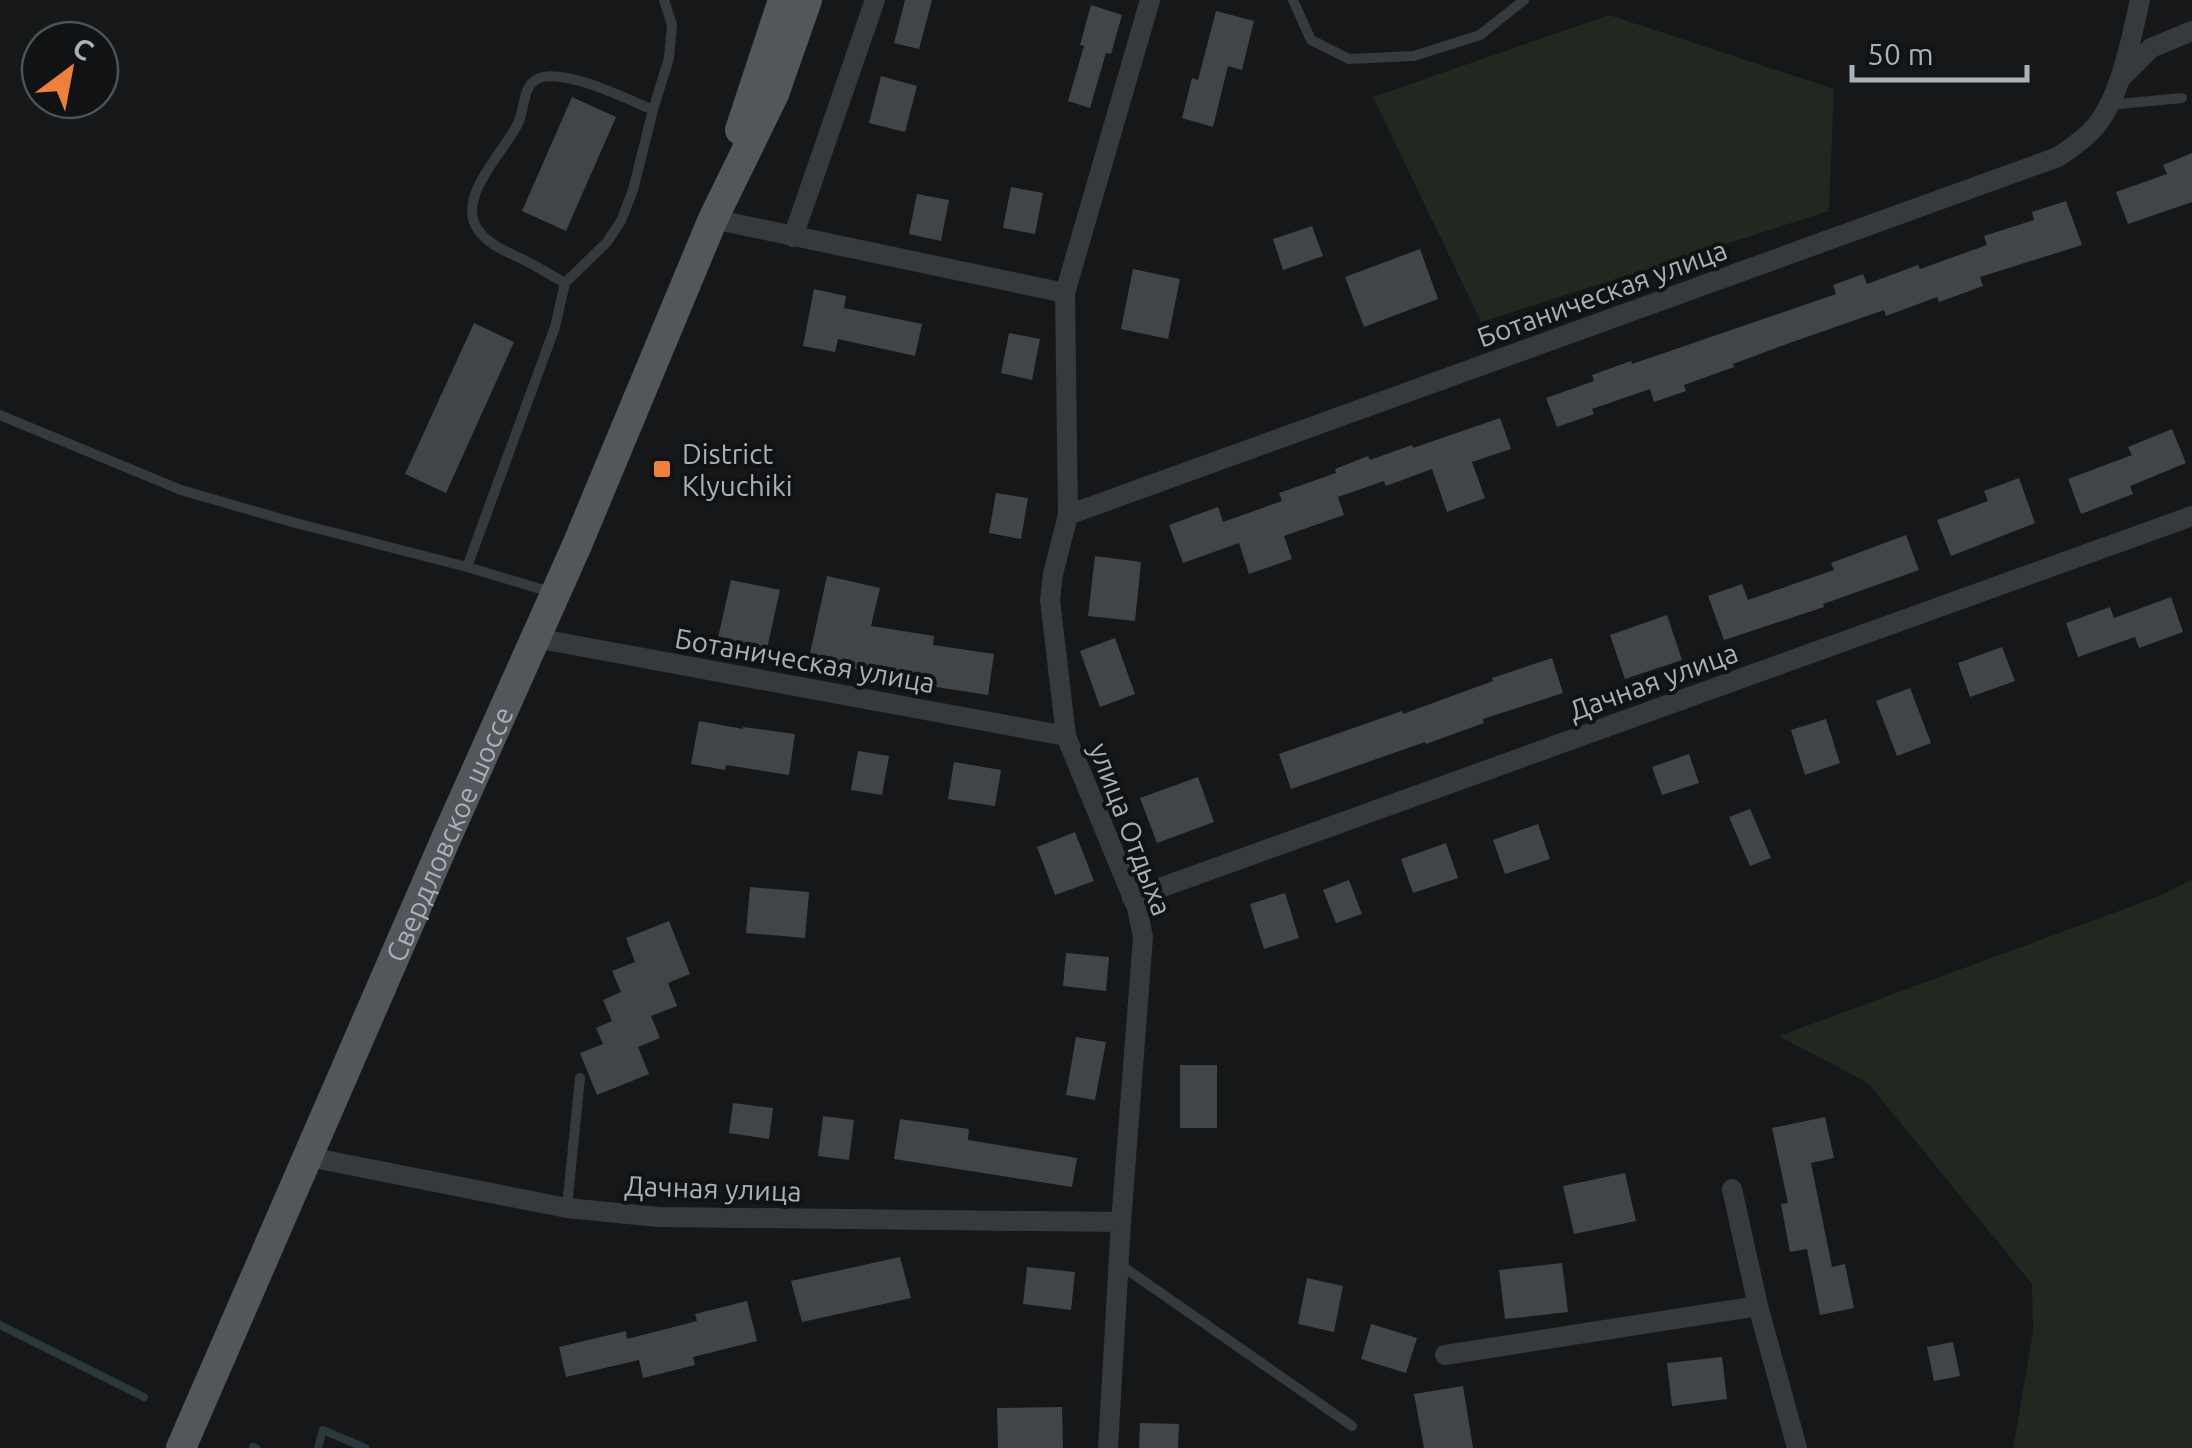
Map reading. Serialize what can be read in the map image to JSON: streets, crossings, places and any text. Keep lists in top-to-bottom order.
{
  "streets": {
    "main road": ["Свердловское шоссе"],
    "street": ["Ботаническая улица", "Дачная улица", "улица Отдыха"]
  },
  "crossings": [
    ["Ботаническая улица", "улица Отдыха"],
    ["Ботаническая улица", "Свердловское шоссе"],
    ["Дачная улица", "улица Отдыха"],
    ["Дачная улица", "Свердловское шоссе"]
  ],
  "places": {
    "transit": ["District Klyuchiki"]
  },
  "scale_bar": "50 m",
  "north": "top right"
}
